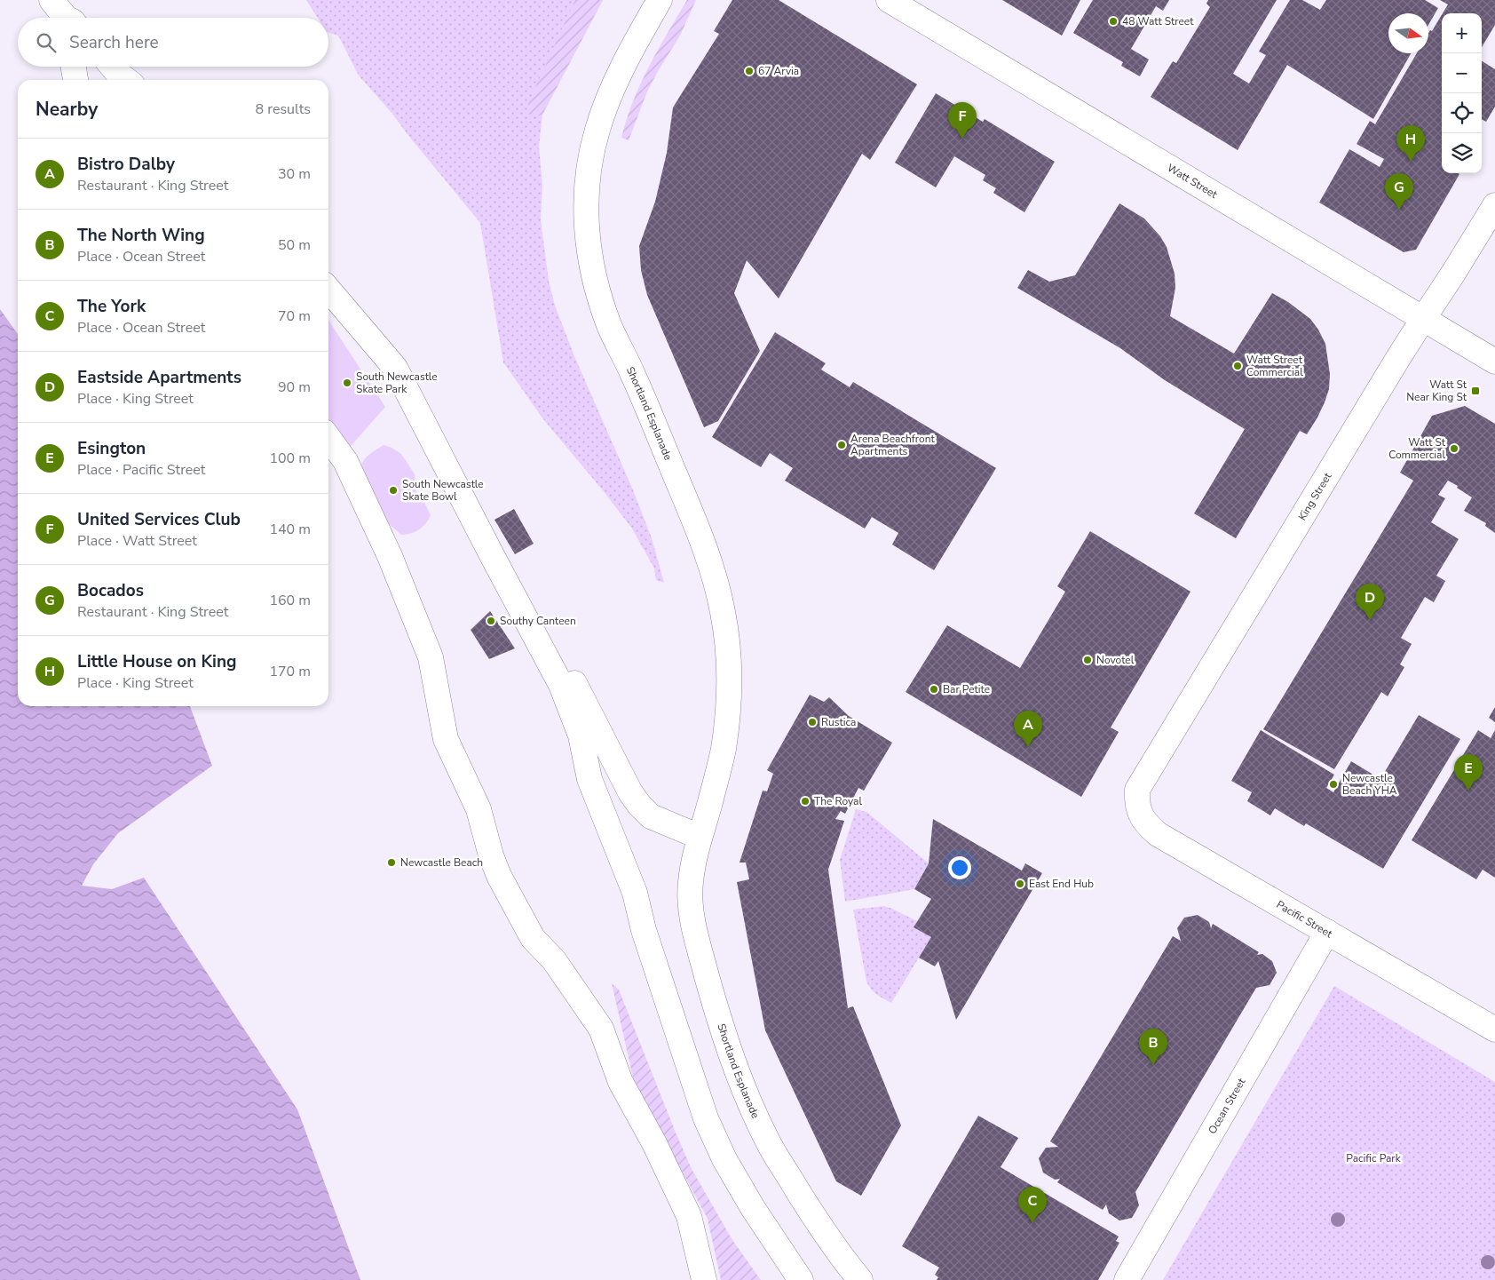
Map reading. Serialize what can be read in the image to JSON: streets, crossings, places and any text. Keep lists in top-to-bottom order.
{
  "streets": {
    "street": [
      "Watt Street",
      "Shortland Esplanade",
      "King Street",
      "Pacific Street",
      "Ocean Street"
    ]
  },
  "crossings": [
    ["Watt Street", "King Street"],
    ["King Street", "Pacific Street"],
    ["Pacific Street", "Ocean Street"]
  ],
  "parks": ["Pacific Park"],
  "places": {
    "other": [
      "48 Watt Street",
      "67 Arvia",
      "Watt Street Commercial",
      "South Newcastle Skate Park",
      "Arena Beachfront Apartments",
      "Watt St Commercial",
      "South Newcastle Skate Bowl",
      "Southy Canteen",
      "Novotel",
      "Bar Petite",
      "Rustica",
      "Newcastle Beach YHA",
      "The Royal",
      "Newcastle Beach",
      "East End Hub"
    ],
    "transit": ["Watt St Near King St"]
  },
  "north": "right",
  "page": {
    "map_buttons": ["+", "−"],
    "search": "Search here",
    "heading": ["Nearby", "8 results"],
    "pins": [
      "F",
      "H",
      "G",
      "D",
      "A",
      "E",
      "B",
      "C"
    ],
    "list": [
      {
        "mark": "A",
        "name": "Bistro Dalby",
        "note": "Restaurant · King Street",
        "value": "30 m"
      },
      {
        "mark": "B",
        "name": "The North Wing",
        "note": "Place · Ocean Street",
        "value": "50 m"
      },
      {
        "mark": "C",
        "name": "The York",
        "note": "Place · Ocean Street",
        "value": "70 m"
      },
      {
        "mark": "D",
        "name": "Eastside Apartments",
        "note": "Place · King Street",
        "value": "90 m"
      },
      {
        "mark": "E",
        "name": "Esington",
        "note": "Place · Pacific Street",
        "value": "100 m"
      },
      {
        "mark": "F",
        "name": "United Services Club",
        "note": "Place · Watt Street",
        "value": "140 m"
      },
      {
        "mark": "G",
        "name": "Bocados",
        "note": "Restaurant · King Street",
        "value": "160 m"
      },
      {
        "mark": "H",
        "name": "Little House on King",
        "note": "Place · King Street",
        "value": "170 m"
      }
    ]
  }
}
